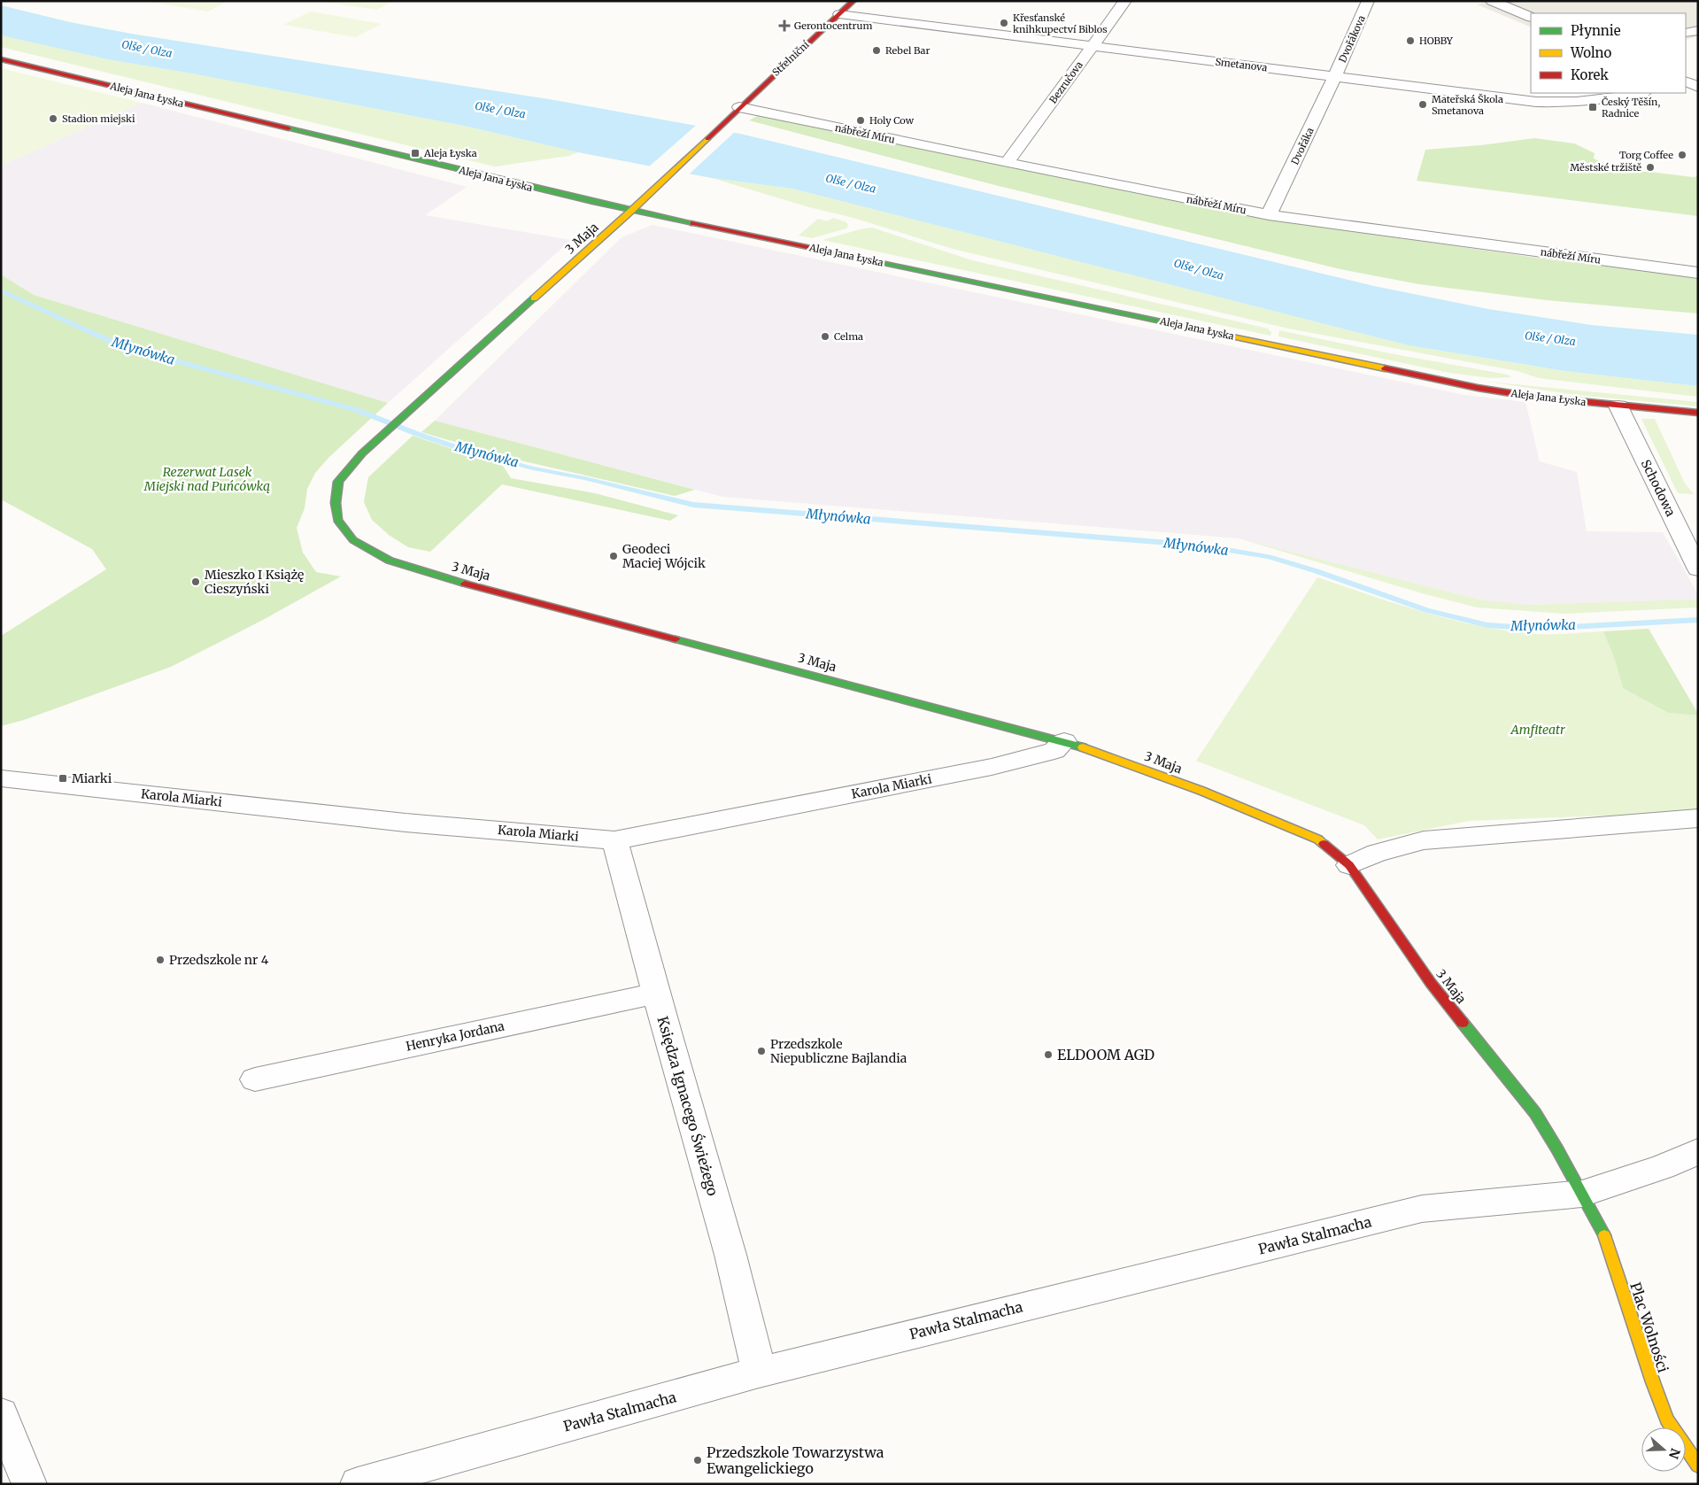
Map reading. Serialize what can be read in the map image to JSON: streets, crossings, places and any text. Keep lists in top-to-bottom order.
{
  "streets": {
    "street": [
      "Dvořákova",
      "Střelniční",
      "Smetanova",
      "Bezručova",
      "Aleja Jana Łyska",
      "nábřeží Míru",
      "Dvořáka",
      "3 Maja",
      "Schodowa",
      "Karola Miarki",
      "Henryka Jordana",
      "Księdza Ignacego Świeżego",
      "Pawła Stalmacha",
      "Plac Wolności"
    ]
  },
  "crossings": [
    ["Dvořákova", "Smetanova"],
    ["Dvořákova", "Dvořáka"],
    ["Střelniční", "Smetanova"],
    ["Střelniční", "nábřeží Míru"],
    ["Střelniční", "3 Maja"],
    ["Smetanova", "Bezručova"],
    ["Smetanova", "Dvořáka"],
    ["Bezručova", "nábřeží Míru"],
    ["Aleja Jana Łyska", "3 Maja"],
    ["Aleja Jana Łyska", "Schodowa"],
    ["nábřeží Míru", "Dvořáka"],
    ["3 Maja", "Karola Miarki"],
    ["3 Maja", "Pawła Stalmacha"],
    ["3 Maja", "Plac Wolności"],
    ["Karola Miarki", "Księdza Ignacego Świeżego"],
    ["Henryka Jordana", "Księdza Ignacego Świeżego"],
    ["Księdza Ignacego Świeżego", "Pawła Stalmacha"],
    ["Pawła Stalmacha", "Plac Wolności"]
  ],
  "water": ["Olše / Olza", "Młynówka"],
  "parks": ["Rezerwat Lasek Miejski nad Puńcówką", "Amfiteatr"],
  "places": {
    "other": [
      "Křesťanské knihkupectví Biblos",
      "HOBBY",
      "Rebel Bar",
      "Mateřská Škola Smetanova",
      "Stadion miejski",
      "Holy Cow",
      "Torg Coffee",
      "Městské tržiště",
      "Celma",
      "Geodeci Maciej Wójcik",
      "Mieszko I Książę Cieszyński",
      "Przedszkole nr 4",
      "Przedszkole Niepubliczne Bajlandia",
      "ELDOOM AGD",
      "Przedszkole Towarzystwa Ewangelickiego"
    ],
    "health": ["Gerontocentrum"],
    "transit": ["Český Těšín, Radnice", "Aleja Łyska", "Miarki"]
  },
  "legend": ["Płynnie", "Wolno", "Korek"],
  "north": "right"
}
